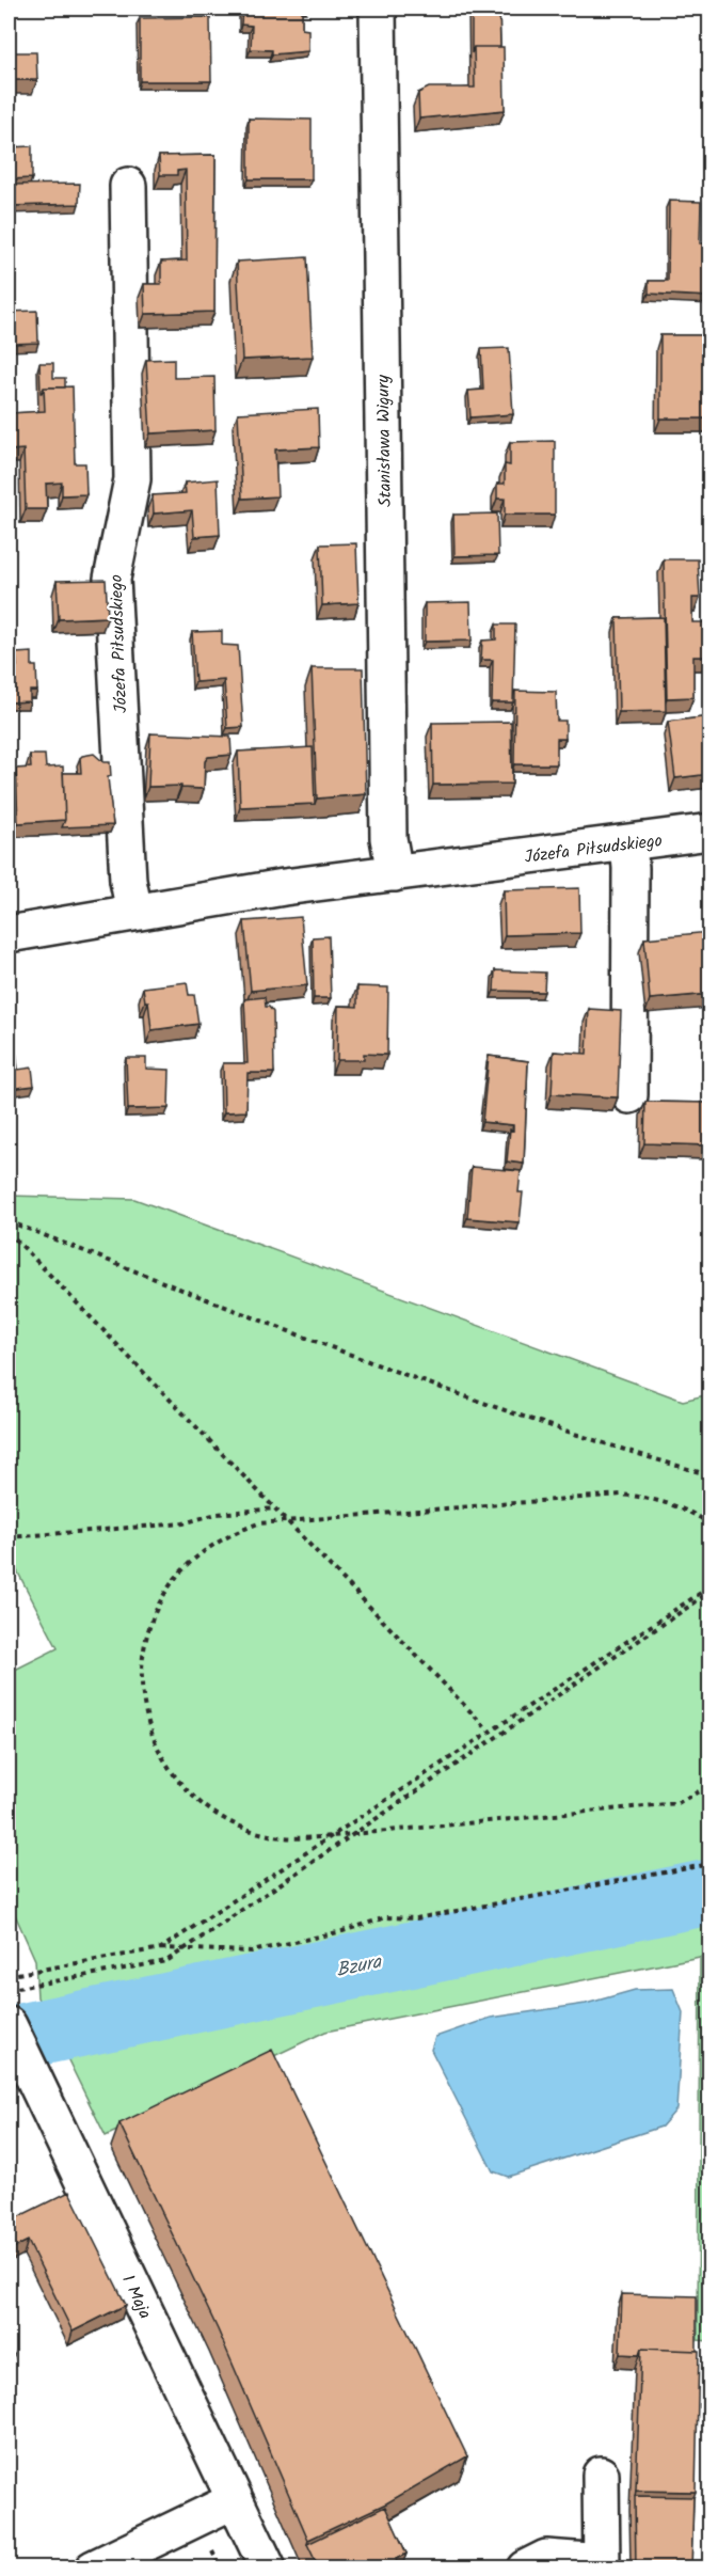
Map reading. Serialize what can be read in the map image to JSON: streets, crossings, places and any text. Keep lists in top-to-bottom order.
{
  "streets": {
    "street": ["Stanisława Wigury", "Józefa Piłsudskiego", "1 Maja"]
  },
  "crossings": [
    ["Stanisława Wigury", "Józefa Piłsudskiego"]
  ],
  "water": ["Bzura"]
}
